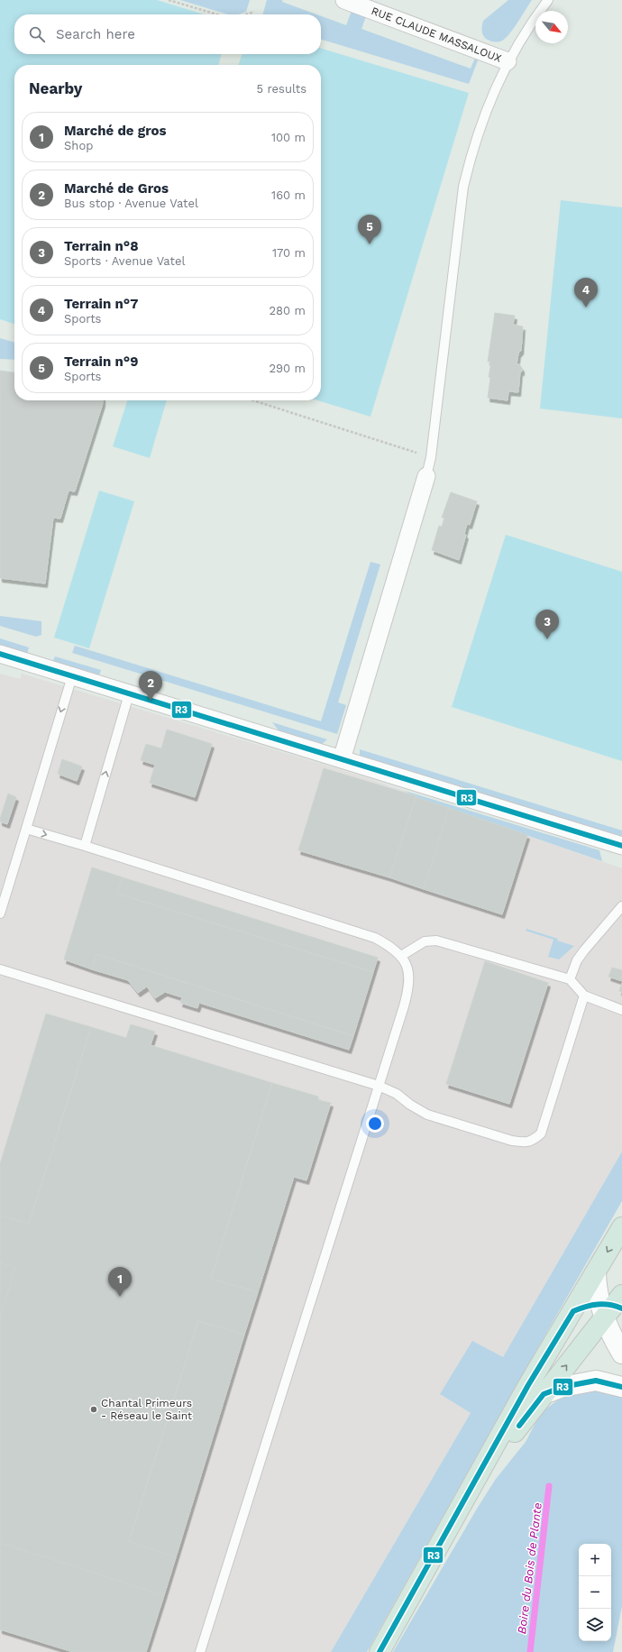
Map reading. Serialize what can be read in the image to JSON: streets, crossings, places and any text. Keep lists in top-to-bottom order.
{
  "streets": {
    "street": ["RUE CLAUDE MASSALOUX"]
  },
  "water": ["Boire du Bois de Plante"],
  "places": ["Chantal Primeurs - Réseau le Saint"],
  "lines": ["transit line R3"],
  "north": "bottom right",
  "page": {
    "search": "Search here",
    "heading": ["Nearby", "5 results"],
    "list": [
      {
        "mark": "1",
        "name": "Marché de gros",
        "note": "Shop",
        "value": "100 m"
      },
      {
        "mark": "2",
        "name": "Marché de Gros",
        "note": "Bus stop · Avenue Vatel",
        "value": "160 m"
      },
      {
        "mark": "3",
        "name": "Terrain n°8",
        "note": "Sports · Avenue Vatel",
        "value": "170 m"
      },
      {
        "mark": "4",
        "name": "Terrain n°7",
        "note": "Sports",
        "value": "280 m"
      },
      {
        "mark": "5",
        "name": "Terrain n°9",
        "note": "Sports",
        "value": "290 m"
      }
    ],
    "pins": [
      "5",
      "4",
      "3",
      "2",
      "1"
    ],
    "map_buttons": ["+", "−"]
  }
}
